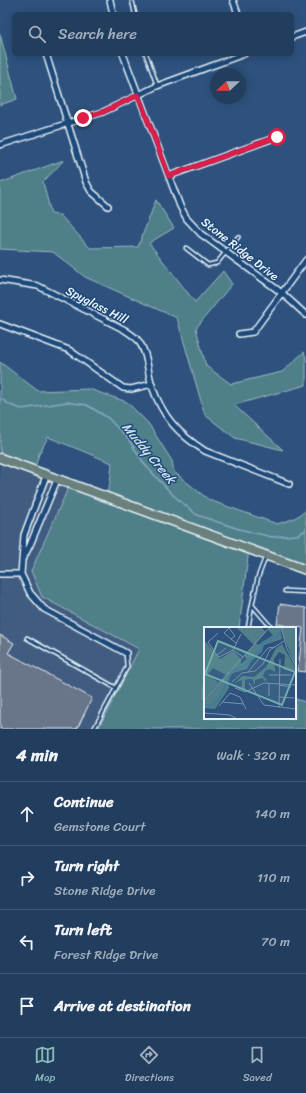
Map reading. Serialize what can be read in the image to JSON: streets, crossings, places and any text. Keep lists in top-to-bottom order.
{
  "streets": {
    "street": ["Stone Ridge Drive", "Spyglass Hill"]
  },
  "water": ["Muddy Creek"],
  "north": "left",
  "page": {
    "search": "Search here",
    "heading": ["4 min", "Walk · 320 m"],
    "list": [
      ["Continue", "Gemstone Court", "140 m"],
      ["Turn right", "Stone Ridge Drive", "110 m"],
      ["Turn left", "Forest Ridge Drive", "70 m"],
      "Arrive at destination"
    ],
    "nav": ["Map", "Directions", "Saved"]
  }
}
